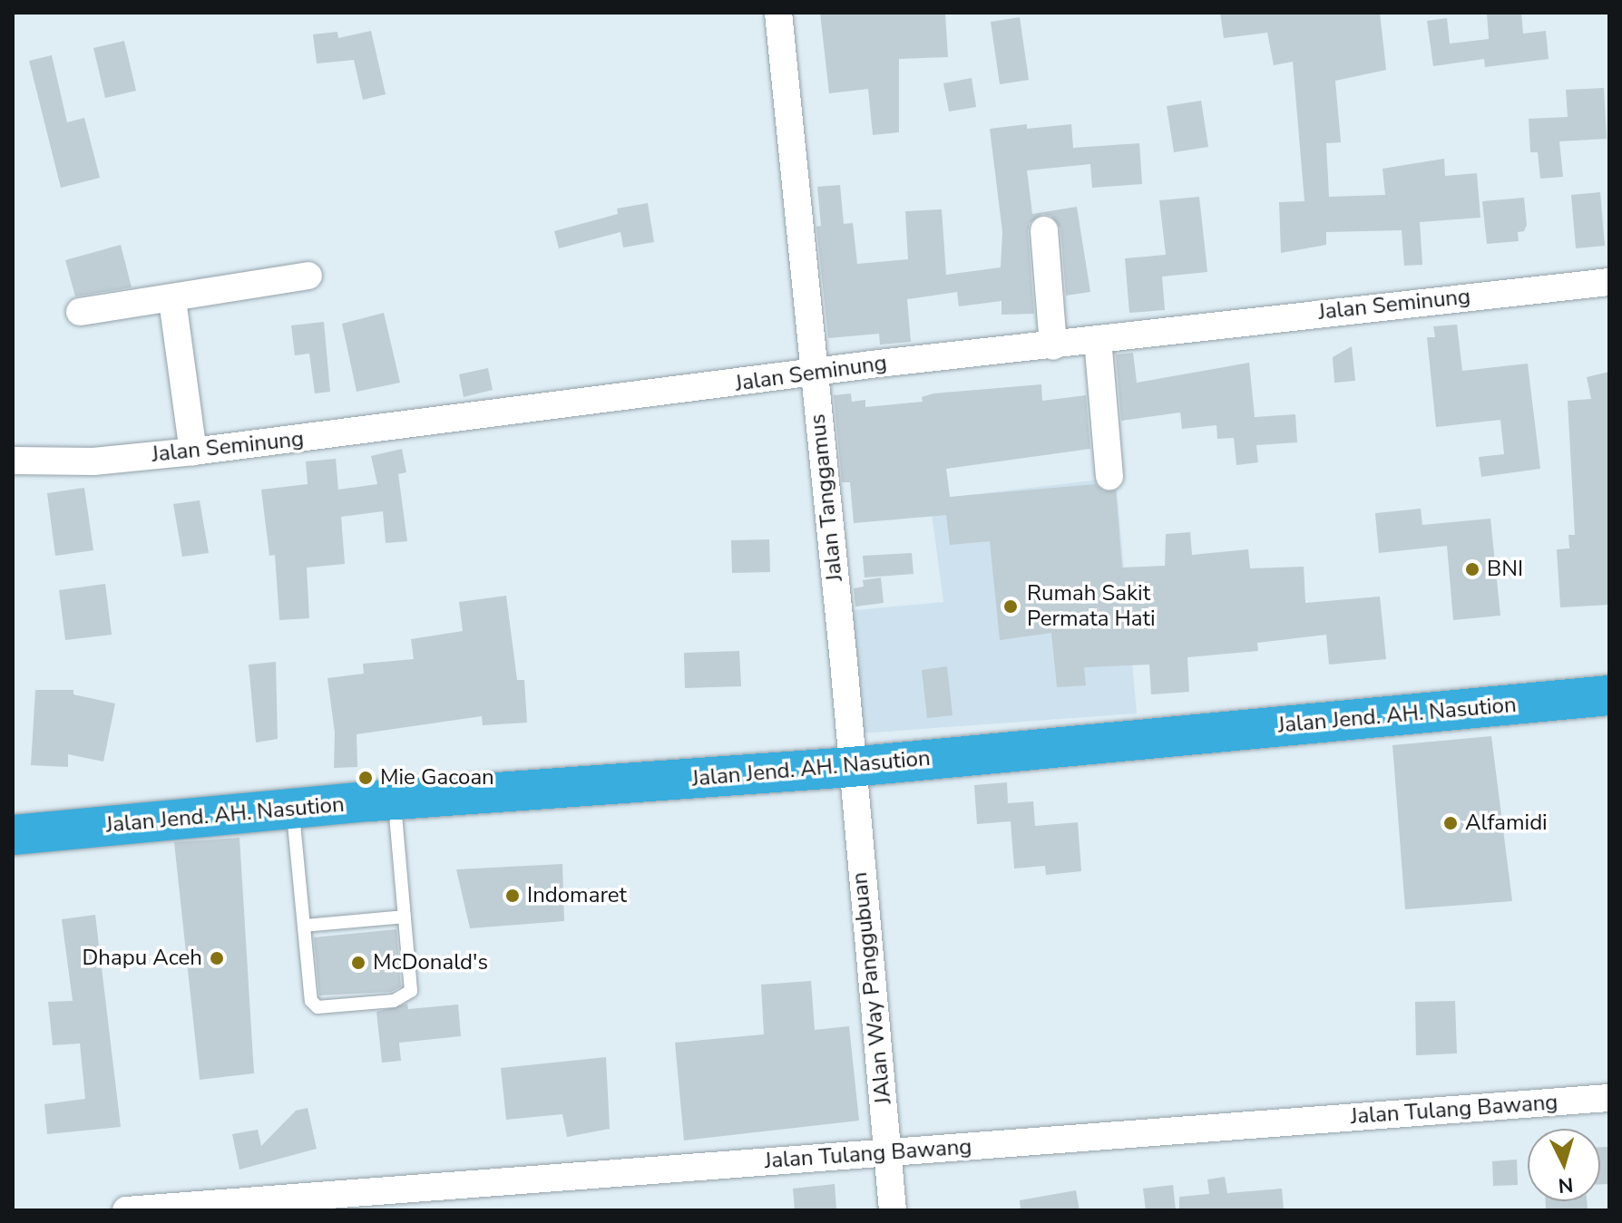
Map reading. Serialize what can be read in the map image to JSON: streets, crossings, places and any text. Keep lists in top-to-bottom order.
{
  "streets": {
    "highway": ["Jalan Jend. AH. Nasution"],
    "street": [
      "Jalan Seminung",
      "Jalan Tanggamus",
      "JAlan Way Panggubuan",
      "Jalan Tulang Bawang"
    ]
  },
  "crossings": [
    ["Jalan Seminung", "Jalan Tanggamus"],
    ["Jalan Tanggamus", "Jalan Jend. AH. Nasution"],
    ["Jalan Tanggamus", "JAlan Way Panggubuan"],
    ["Jalan Jend. AH. Nasution", "JAlan Way Panggubuan"],
    ["JAlan Way Panggubuan", "Jalan Tulang Bawang"]
  ],
  "places": [
    "BNI",
    "Rumah Sakit Permata Hati",
    "Mie Gacoan",
    "Alfamidi",
    "Indomaret",
    "Dhapu Aceh",
    "McDonald's"
  ],
  "north": "bottom"
}
